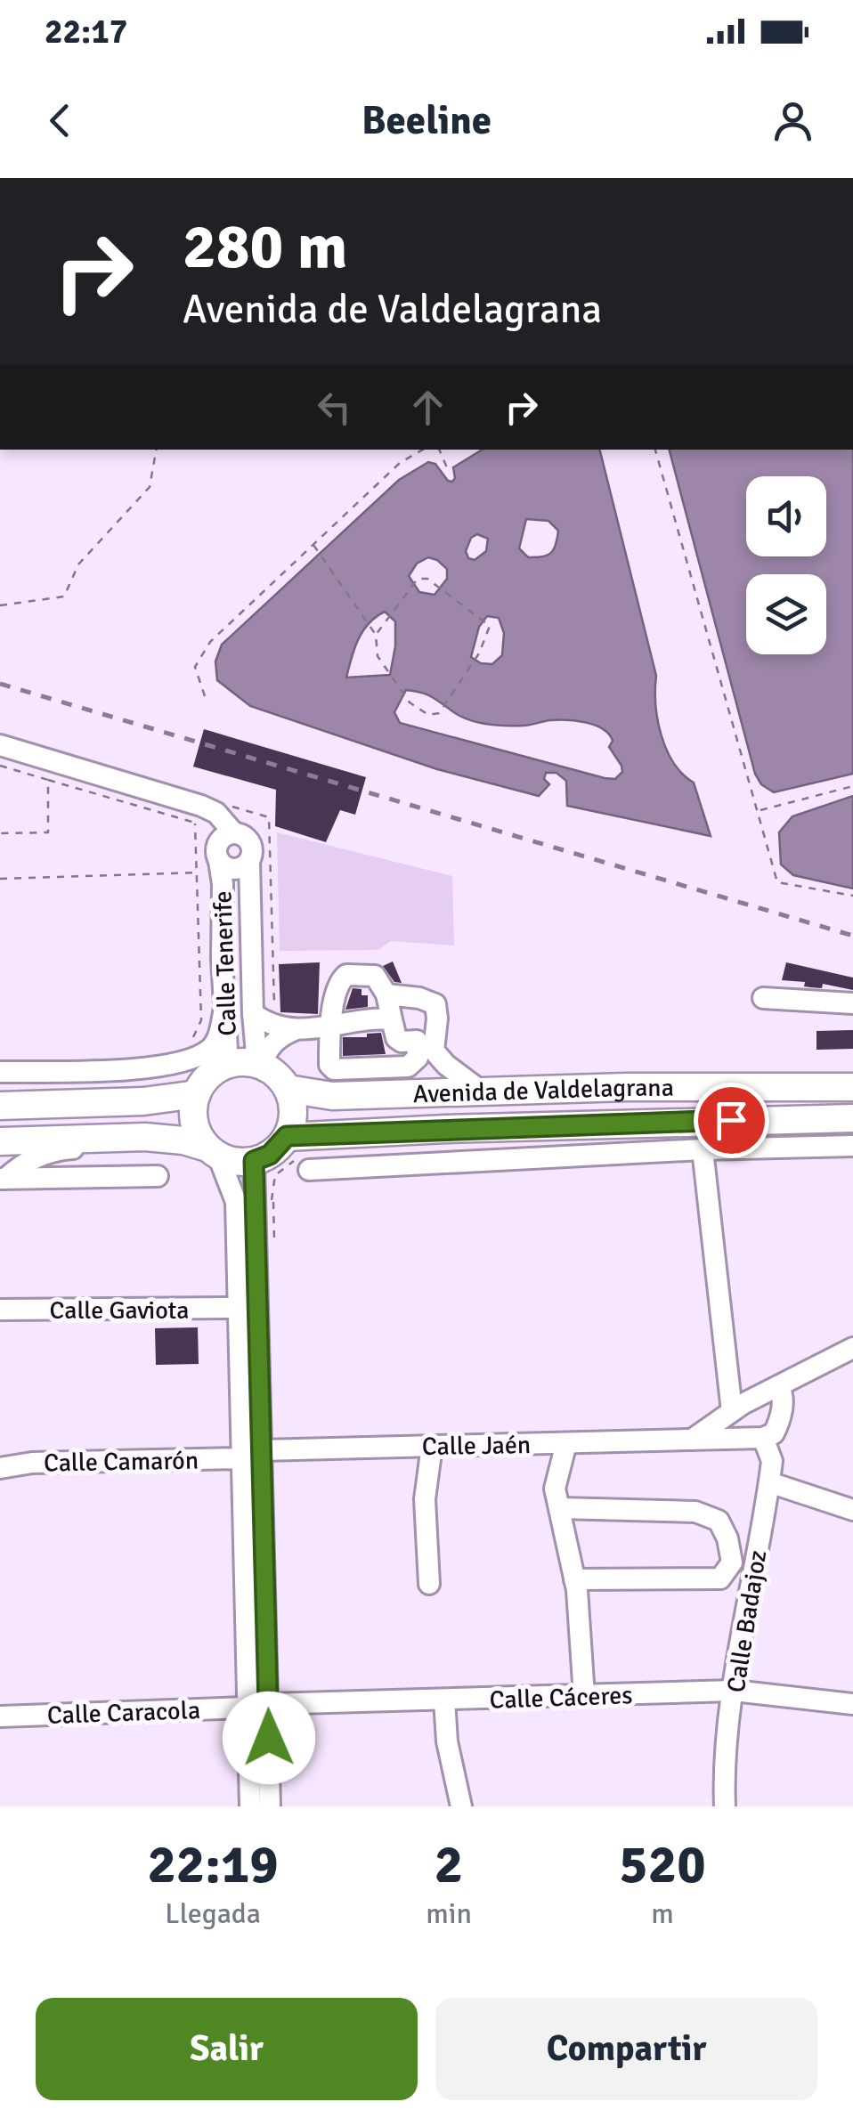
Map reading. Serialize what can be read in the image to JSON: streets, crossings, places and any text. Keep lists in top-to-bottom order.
{
  "streets": {
    "main road": ["Avenida de Valdelagrana"],
    "street": [
      "Calle Tenerife",
      "Calle Gaviota",
      "Calle Jaén",
      "Calle Camarón",
      "Calle Badajoz",
      "Calle Cáceres",
      "Calle Caracola"
    ]
  },
  "crossings": [
    ["Calle Tenerife", "Avenida de Valdelagrana"],
    ["Calle Jaén", "Calle Camarón"],
    ["Calle Jaén", "Calle Badajoz"],
    ["Calle Badajoz", "Calle Cáceres"]
  ],
  "page": {
    "status": "22:17",
    "header": "Beeline",
    "turn": ["280 m", "Avenida de Valdelagrana"],
    "eta": [
      "22:19",
      "Llegada",
      "2",
      "min",
      "520",
      "m"
    ],
    "buttons": ["Salir", "Compartir"]
  }
}
